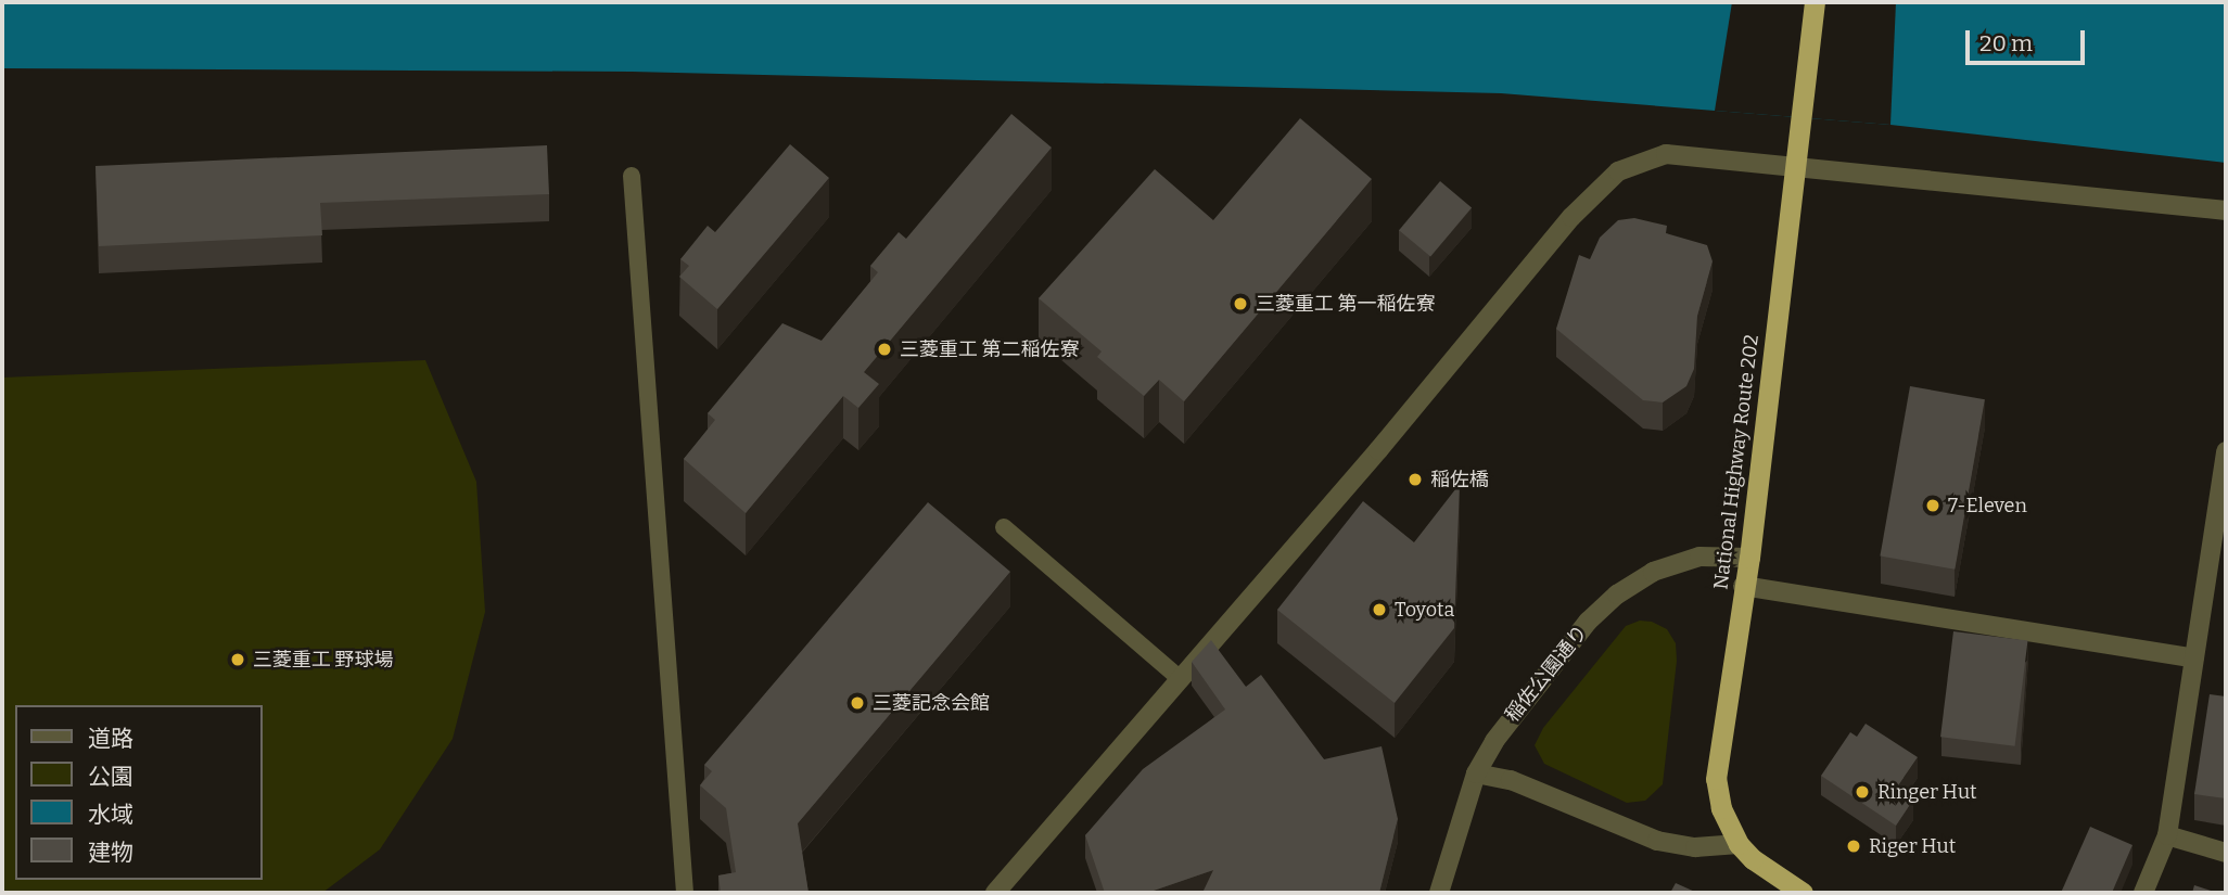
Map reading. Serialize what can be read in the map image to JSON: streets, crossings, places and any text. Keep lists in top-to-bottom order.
{
  "streets": {
    "highway": ["National Highway Route 202"],
    "street": ["稲佐公園通り"]
  },
  "crossings": [
    ["National Highway Route 202", "稲佐公園通り"]
  ],
  "places": [
    "三菱重工 第一稲佐寮",
    "三菱重工 第二稲佐寮",
    "稲佐橋",
    "7-Eleven",
    "Toyota",
    "三菱重工 野球場",
    "三菱記念会館",
    "Ringer Hut",
    "Riger Hut"
  ],
  "legend": [
    "道路",
    "公園",
    "水域",
    "建物"
  ],
  "scale_bar": "20 m"
}
